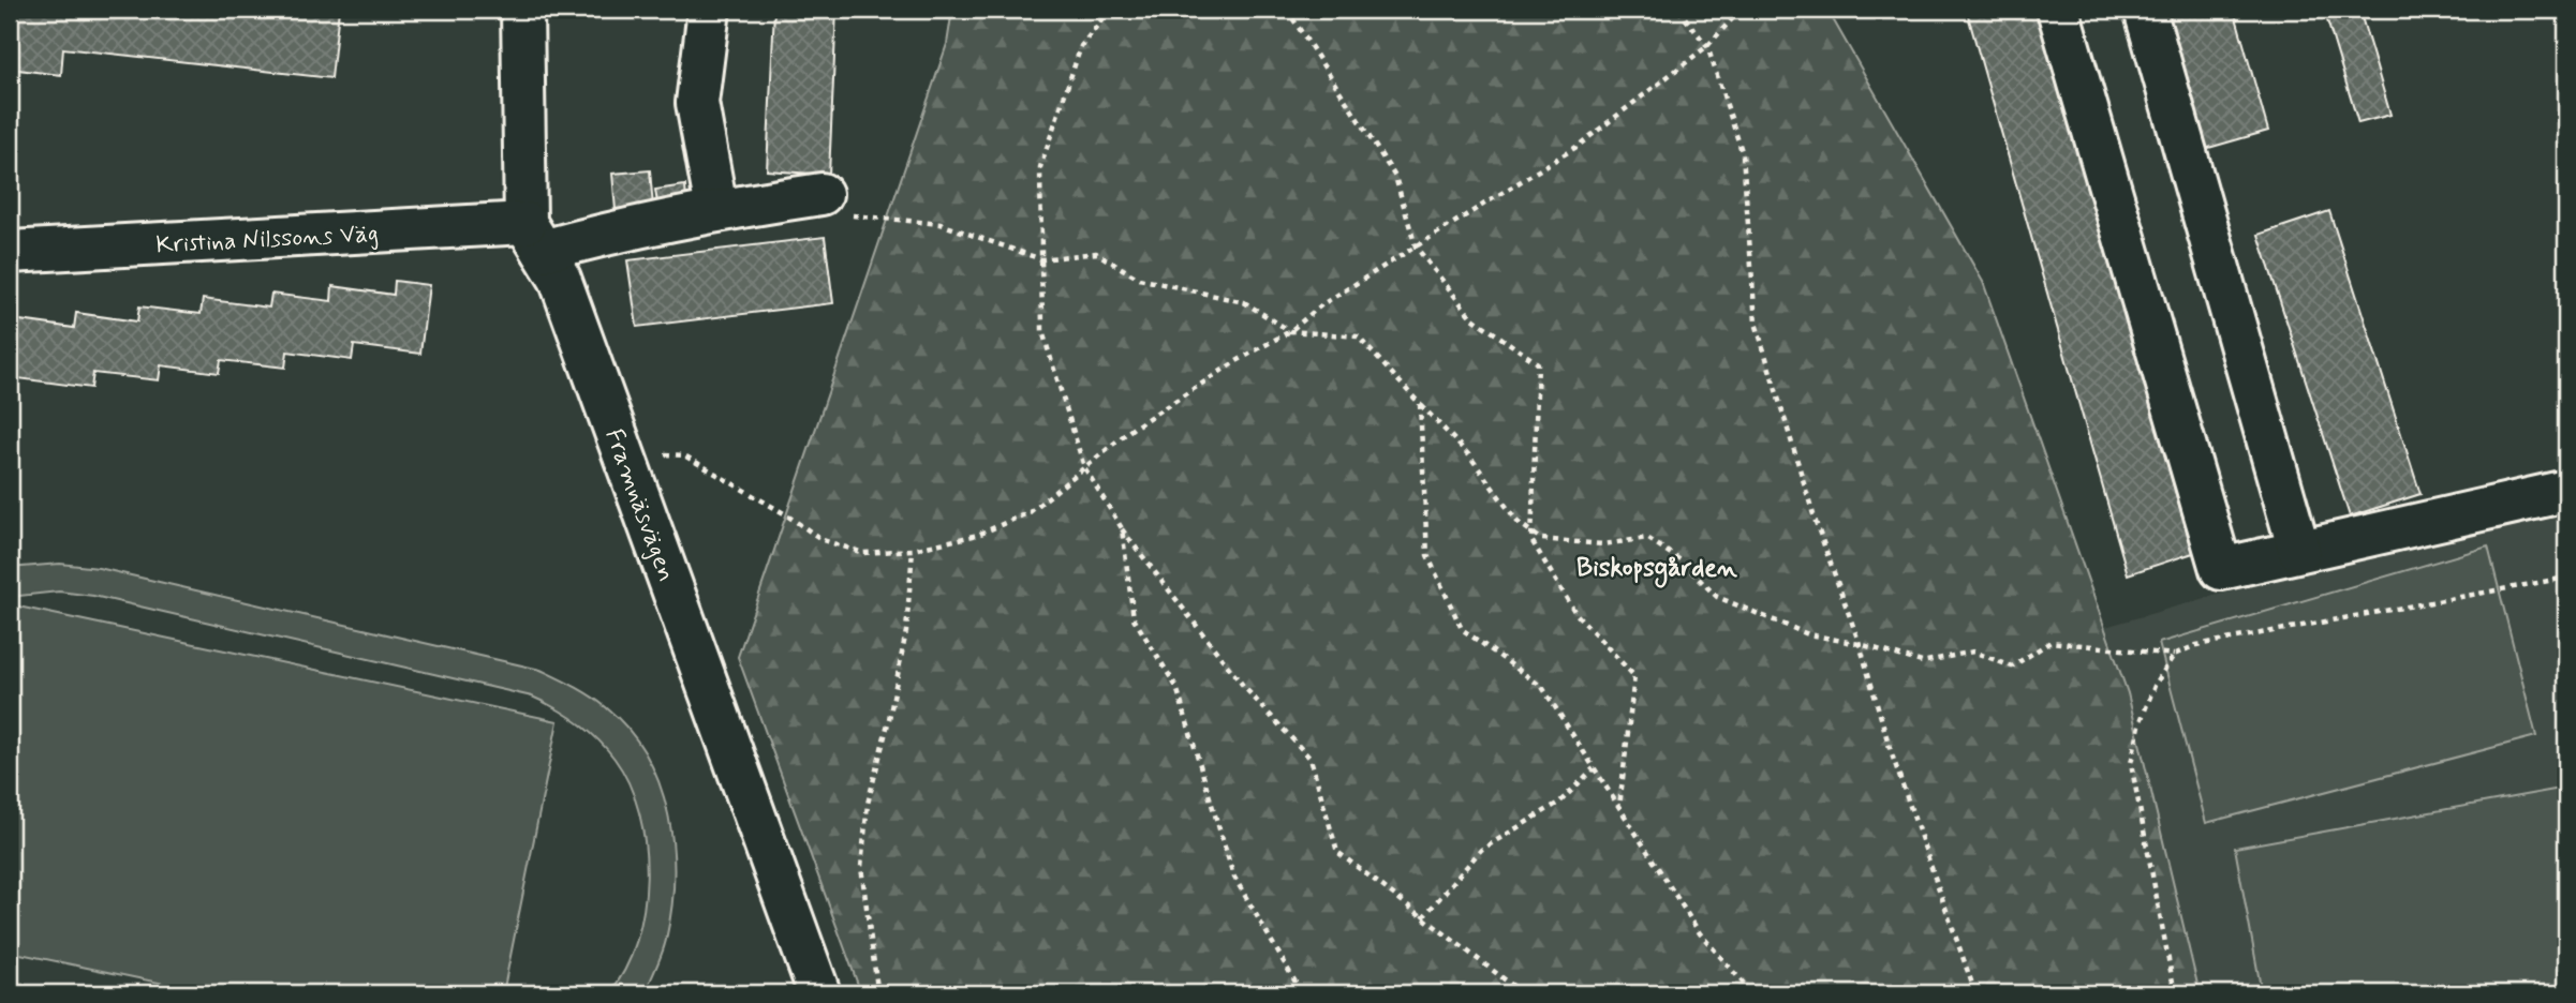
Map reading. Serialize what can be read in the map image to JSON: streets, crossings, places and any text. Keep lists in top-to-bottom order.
{
  "streets": {
    "street": ["Kristina Nilssons Väg", "Framnäsvägen"]
  },
  "crossings": [
    ["Kristina Nilssons Väg", "Framnäsvägen"]
  ],
  "districts": ["Biskopsgården"]
}
